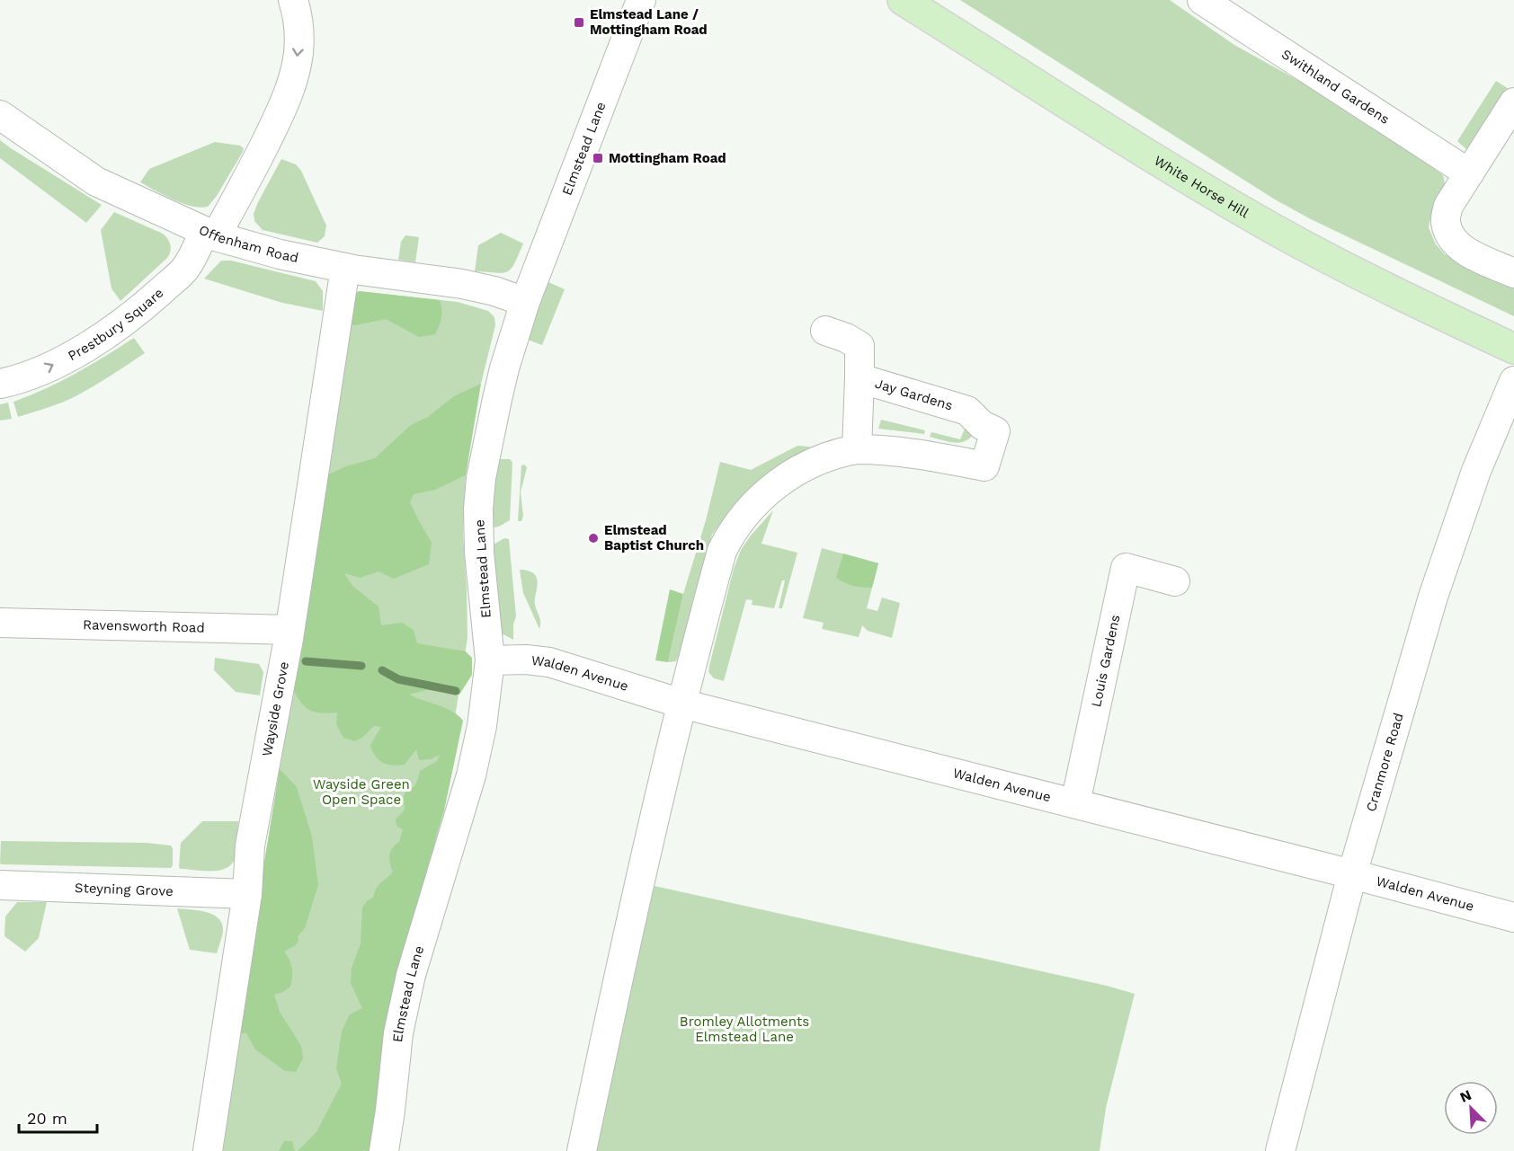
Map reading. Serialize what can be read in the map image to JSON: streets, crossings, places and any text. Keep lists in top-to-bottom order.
{
  "streets": {
    "main road": ["White Horse Hill"],
    "street": [
      "Swithland Gardens",
      "Elmstead Lane",
      "Offenham Road",
      "Prestbury Square",
      "Jay Gardens",
      "Ravensworth Road",
      "Louis Gardens",
      "Walden Avenue",
      "Wayside Grove",
      "Cranmore Road",
      "Steyning Grove"
    ]
  },
  "crossings": [
    ["Elmstead Lane", "Offenham Road"],
    ["Elmstead Lane", "Walden Avenue"],
    ["Offenham Road", "Prestbury Square"],
    ["Offenham Road", "Wayside Grove"],
    ["Jay Gardens", "Walden Avenue"],
    ["Ravensworth Road", "Wayside Grove"],
    ["Louis Gardens", "Walden Avenue"],
    ["Walden Avenue", "Cranmore Road"],
    ["Wayside Grove", "Steyning Grove"]
  ],
  "parks": ["Wayside Green Open Space", "Bromley Allotments Elmstead Lane"],
  "places": {
    "transit": ["Elmstead Lane / Mottingham Road", "Mottingham Road"],
    "other": ["Elmstead Baptist Church"]
  },
  "scale_bar": "20 m",
  "north": "top left"
}
